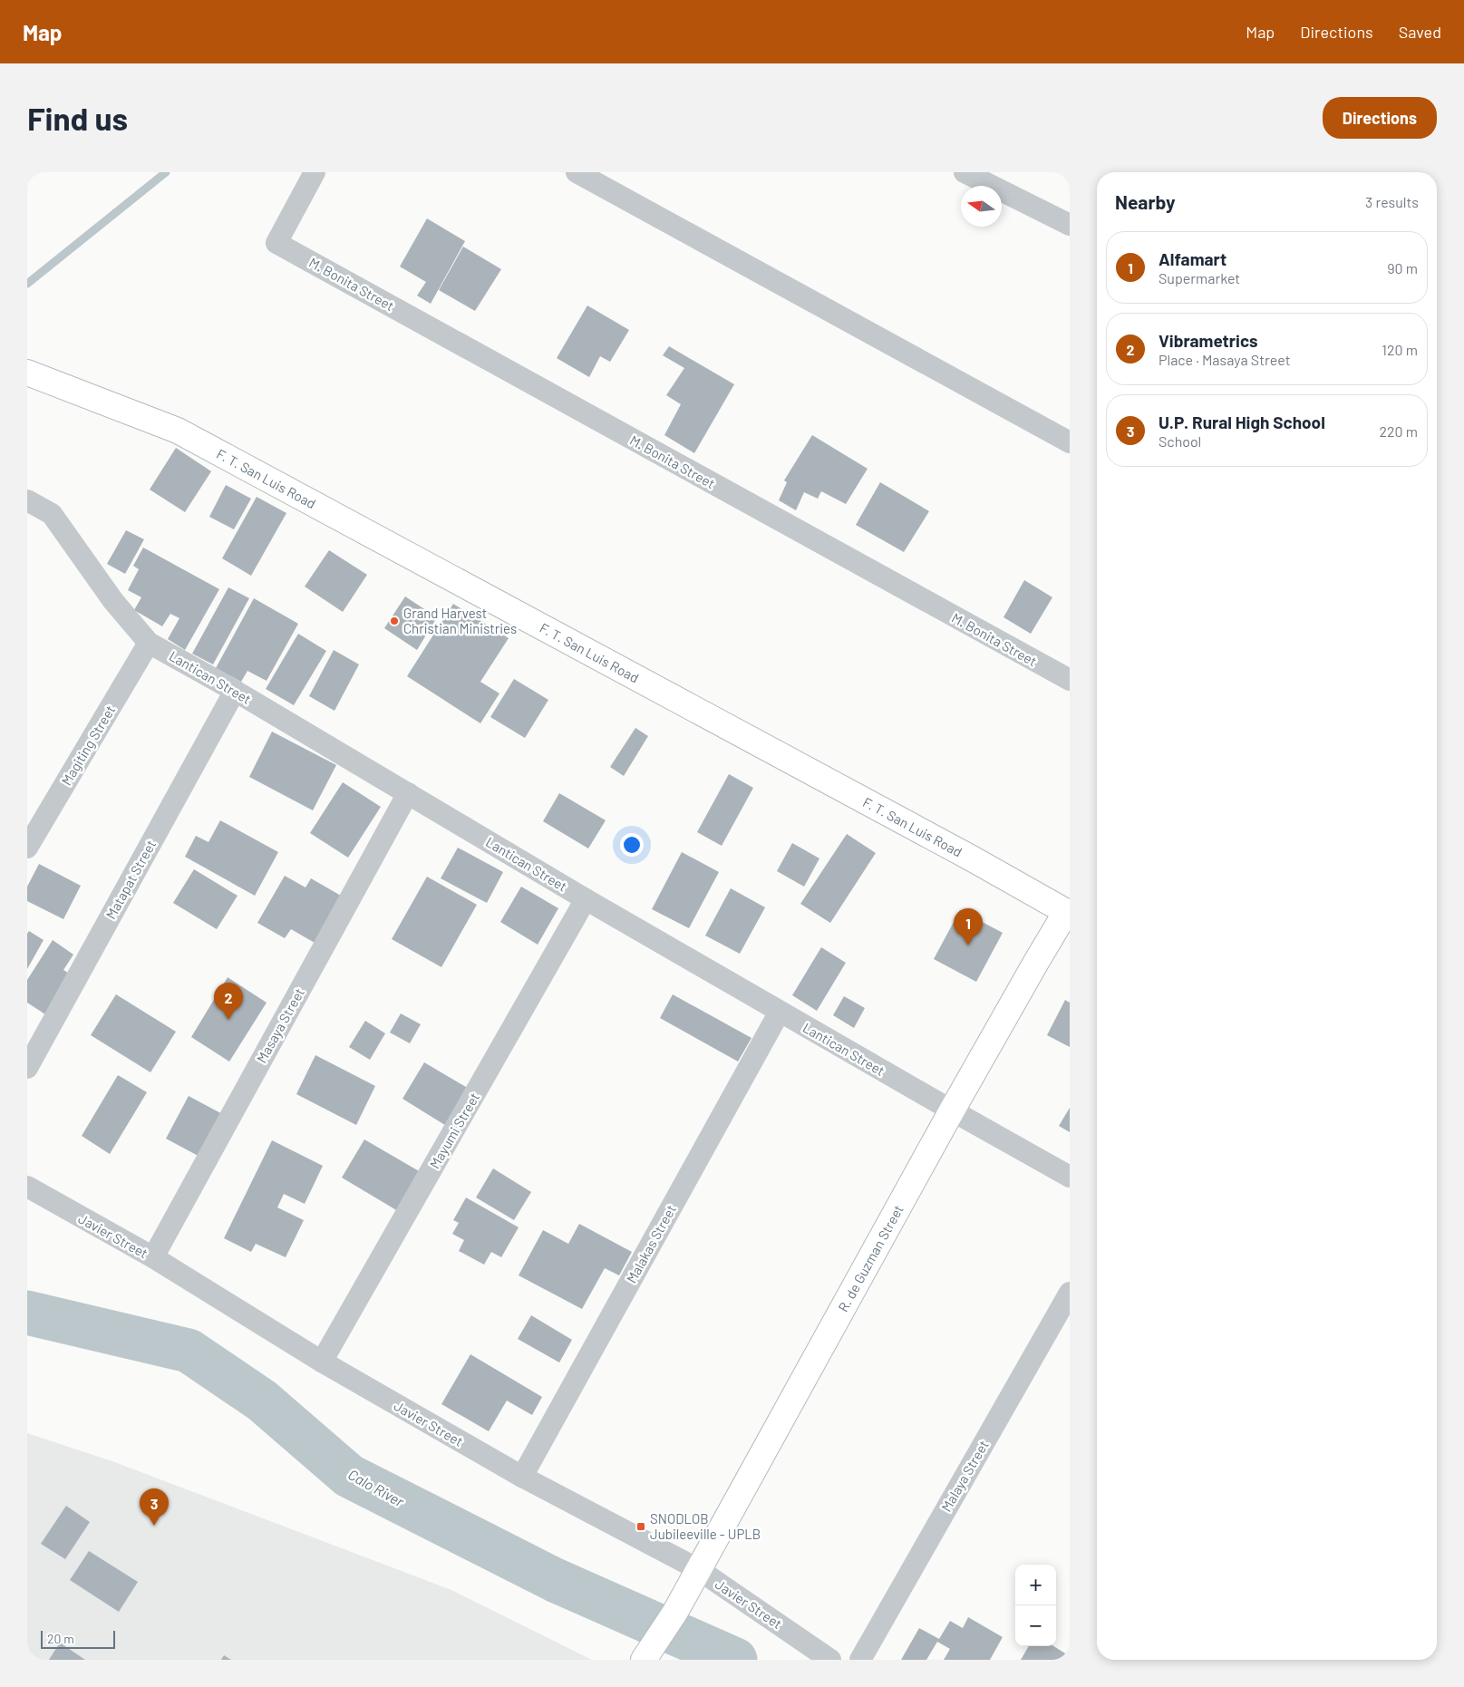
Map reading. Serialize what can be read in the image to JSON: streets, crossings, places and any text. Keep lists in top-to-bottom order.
{
  "streets": {
    "main road": ["F. T. San Luis Road", "R. de Guzman Street"],
    "street": [
      "M. Bonita Street",
      "Lantican Street",
      "Magiting Street",
      "Matapat Street",
      "Masaya Street",
      "Mayumi Street",
      "Javier Street",
      "Malakas Street",
      "Malaya Street"
    ]
  },
  "crossings": [
    ["F. T. San Luis Road", "R. de Guzman Street"],
    ["Lantican Street", "Magiting Street"],
    ["Lantican Street", "Matapat Street"],
    ["Lantican Street", "Masaya Street"],
    ["Lantican Street", "Mayumi Street"],
    ["Lantican Street", "Malakas Street"],
    ["Lantican Street", "R. de Guzman Street"],
    ["Masaya Street", "Javier Street"],
    ["Mayumi Street", "Javier Street"],
    ["Javier Street", "Malakas Street"],
    ["Javier Street", "R. de Guzman Street"]
  ],
  "water": ["Calo River"],
  "places": {
    "other": ["Grand Harvest Christian Ministries"],
    "transit": ["SNODLOB Jubileeville - UPLB"]
  },
  "scale_bar": "20 m",
  "north": "left",
  "page": {
    "header": "Map",
    "nav": ["Map", "Directions", "Saved"],
    "buttons": "Directions",
    "title": "Find us",
    "heading": ["Nearby", "3 results"],
    "list": [
      {
        "mark": "1",
        "name": "Alfamart",
        "note": "Supermarket",
        "value": "90 m"
      },
      {
        "mark": "2",
        "name": "Vibrametrics",
        "note": "Place · Masaya Street",
        "value": "120 m"
      },
      {
        "mark": "3",
        "name": "U.P. Rural High School",
        "note": "School",
        "value": "220 m"
      }
    ],
    "pins": ["1", "2", "3"],
    "map_buttons": ["+", "−"],
    "scale": "20 m"
  }
}
